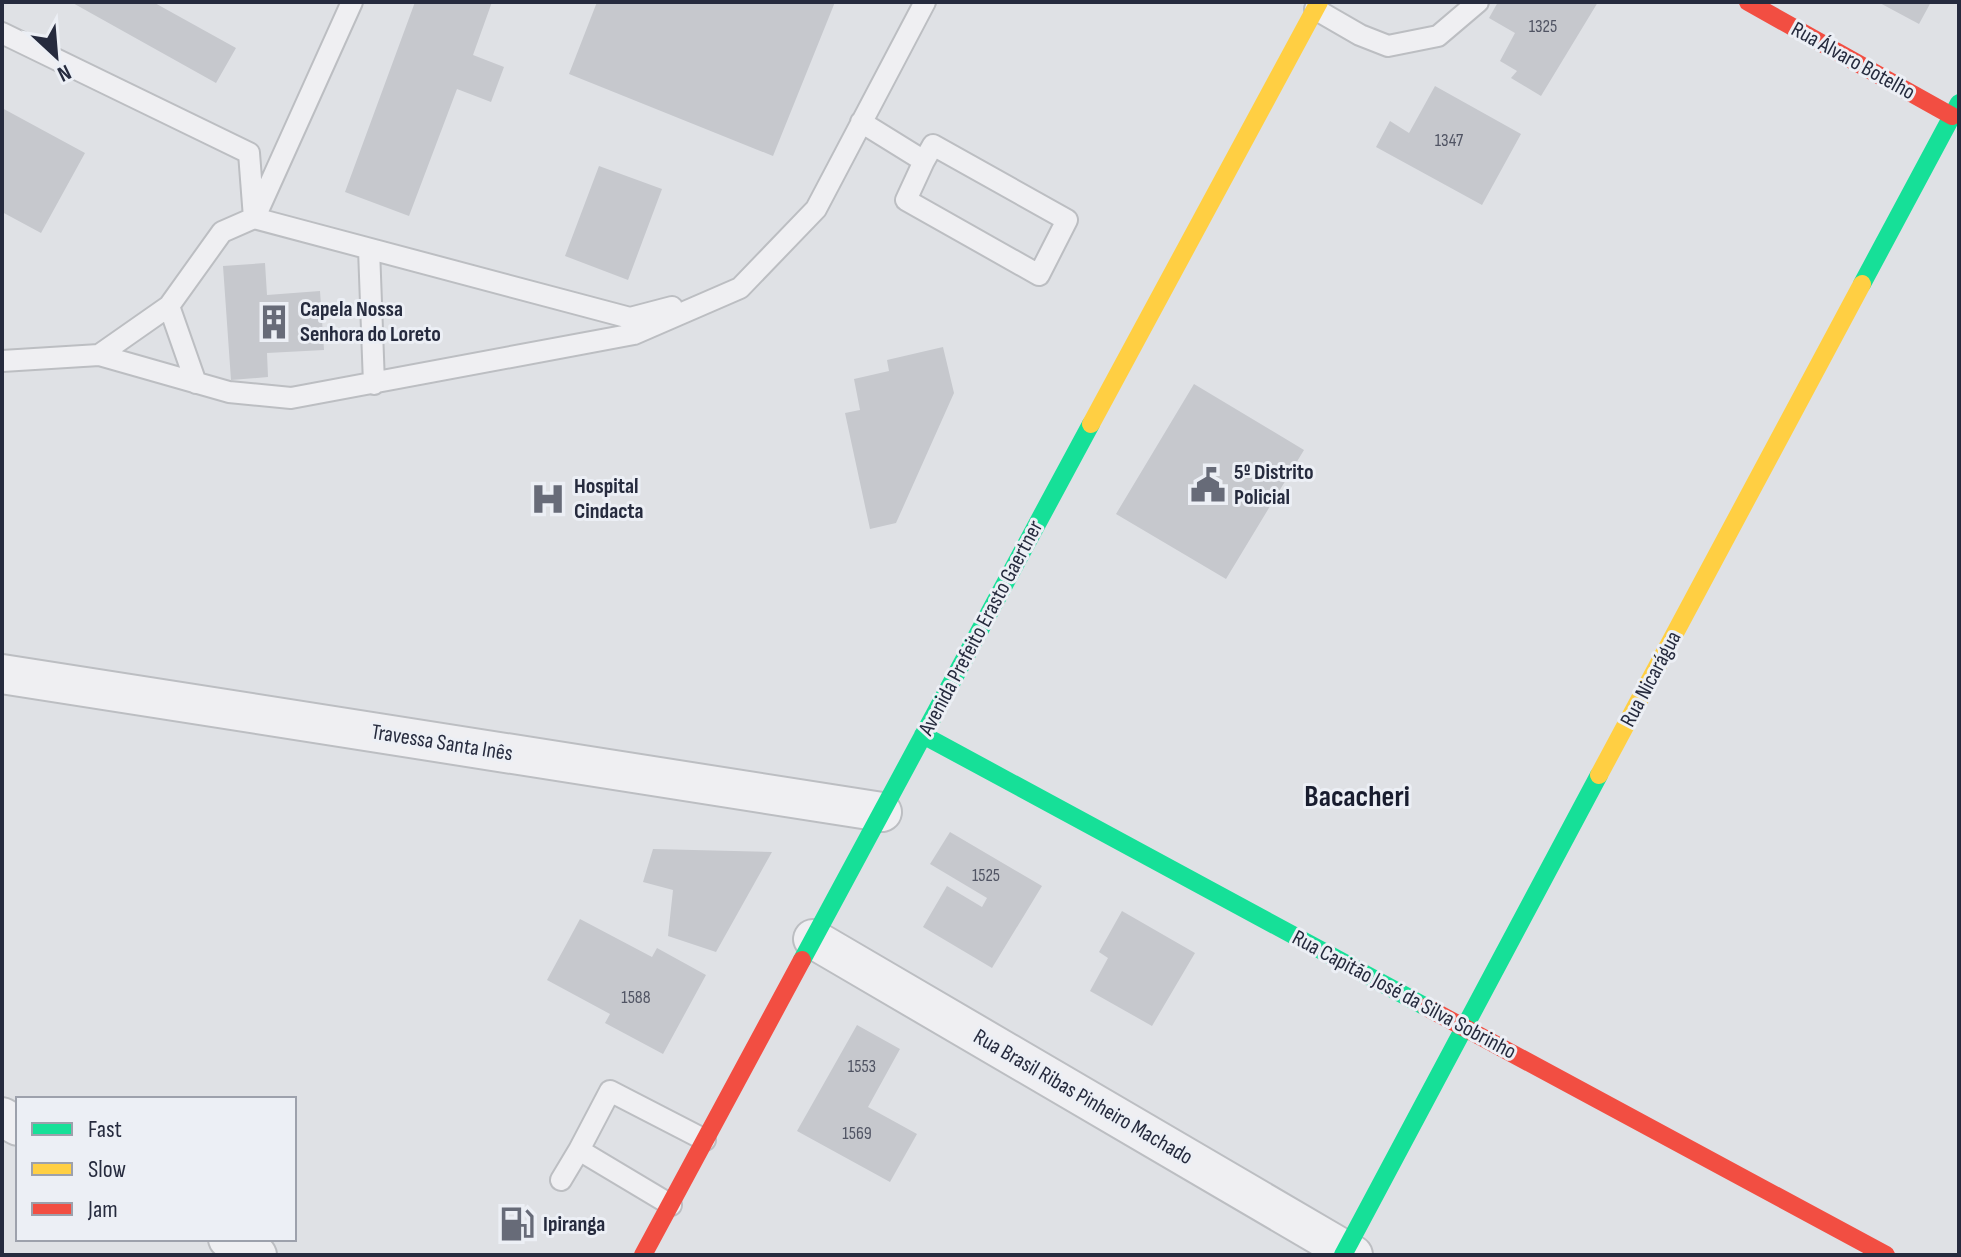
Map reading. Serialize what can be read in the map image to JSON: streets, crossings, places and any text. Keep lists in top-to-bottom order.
{
  "streets": {
    "main road": [
      "Rua Álvaro Botelho",
      "Avenida Prefeito Erasto Gaertner",
      "Rua Nicarágua",
      "Rua Capitão José da Silva Sobrinho"
    ],
    "street": ["Travessa Santa Inês", "Rua Brasil Ribas Pinheiro Machado"]
  },
  "crossings": [
    ["Rua Álvaro Botelho", "Rua Nicarágua"],
    ["Avenida Prefeito Erasto Gaertner", "Travessa Santa Inês"],
    ["Avenida Prefeito Erasto Gaertner", "Rua Capitão José da Silva Sobrinho"],
    ["Avenida Prefeito Erasto Gaertner", "Rua Brasil Ribas Pinheiro Machado"],
    ["Rua Nicarágua", "Rua Capitão José da Silva Sobrinho"],
    ["Rua Nicarágua", "Rua Brasil Ribas Pinheiro Machado"]
  ],
  "districts": ["Bacacheri"],
  "places": {
    "building": ["Capela Nossa Senhora do Loreto"],
    "public building": ["5º Distrito Policial"],
    "hospital": ["Hospital Cindacta"],
    "fuel station": ["Ipiranga"]
  },
  "house_numbers": [
    "1325",
    "1347",
    "1525",
    "1588",
    "1553",
    "1569"
  ],
  "legend": ["Fast", "Slow", "Jam"],
  "north": "bottom right"
}
